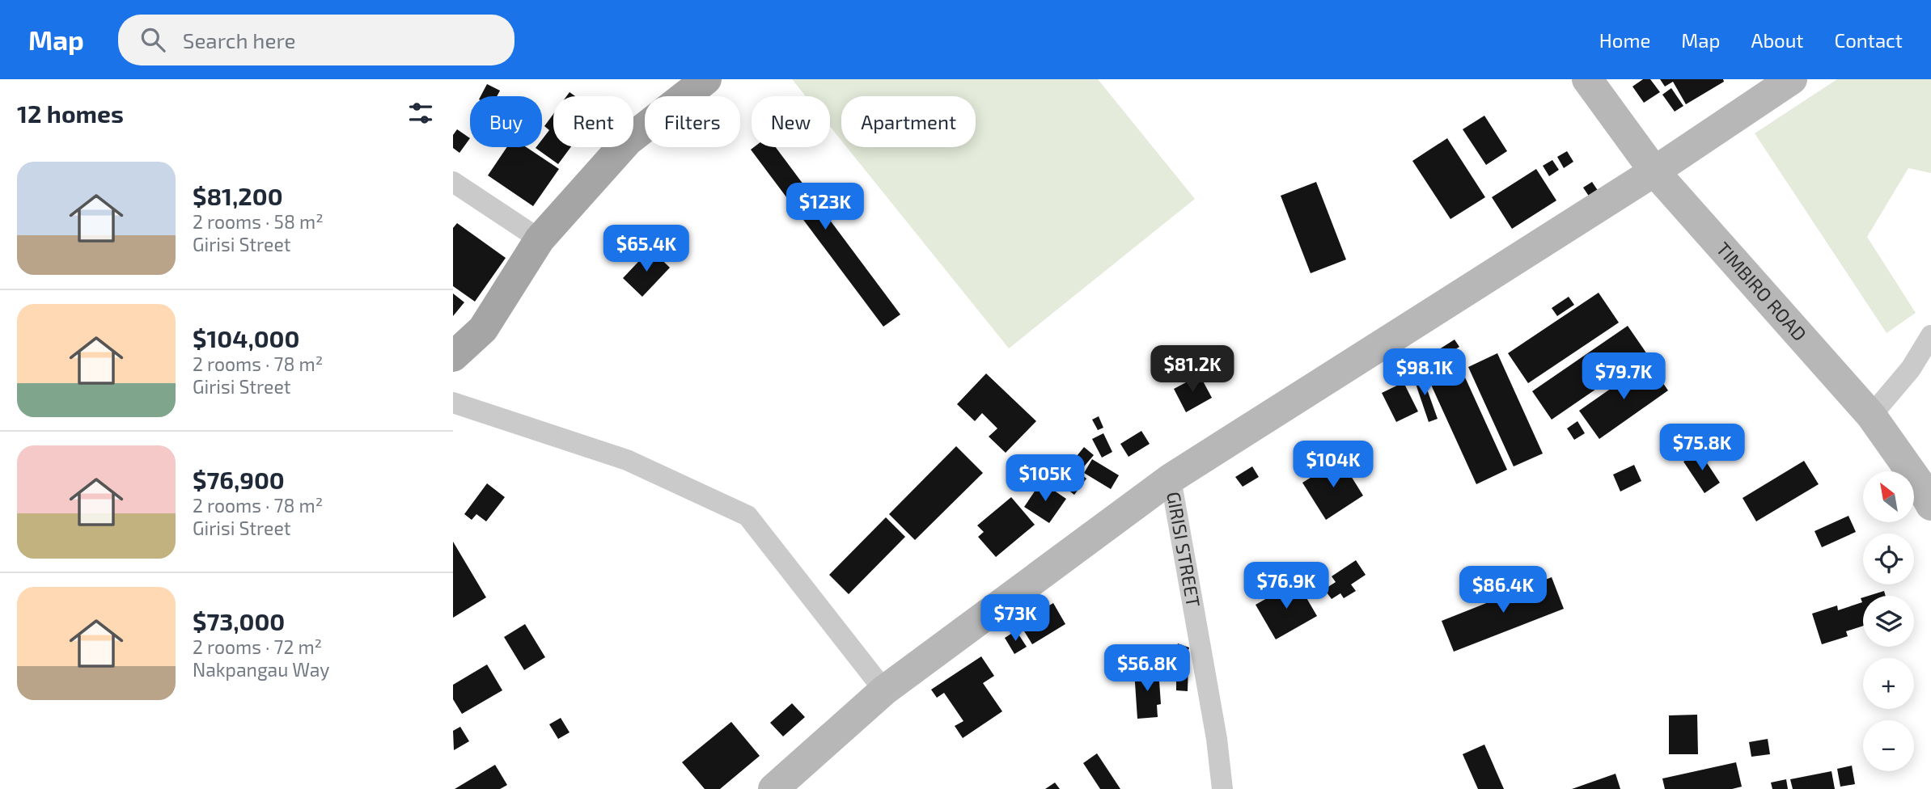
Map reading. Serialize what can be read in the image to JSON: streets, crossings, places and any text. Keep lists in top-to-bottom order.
{
  "streets": {
    "street": ["TIMBIRO ROAD", "GIRISI STREET"]
  },
  "north": "top left",
  "page": {
    "header": "Map",
    "search": "Search here",
    "nav": [
      "Home",
      "Map",
      "About",
      "Contact"
    ],
    "heading": "12 homes",
    "chip": [
      "Buy",
      "Rent",
      "Filters",
      "New",
      "Apartment"
    ],
    "list": [
      {
        "name": "$81,200",
        "note": "2 rooms · 58 m² · Girisi Street"
      },
      {
        "name": "$104,000",
        "note": "2 rooms · 78 m² · Girisi Street"
      },
      {
        "name": "$76,900",
        "note": "2 rooms · 78 m² · Girisi Street"
      },
      {
        "name": "$73,000",
        "note": "2 rooms · 72 m² · Nakpangau Way"
      }
    ],
    "price": [
      "$123K",
      "$65.4K",
      "$81.2K",
      "$98.1K",
      "$79.7K",
      "$75.8K",
      "$104K",
      "$105K",
      "$76.9K",
      "$86.4K",
      "$73K",
      "$56.8K"
    ],
    "map_buttons": ["+", "−"]
  }
}
